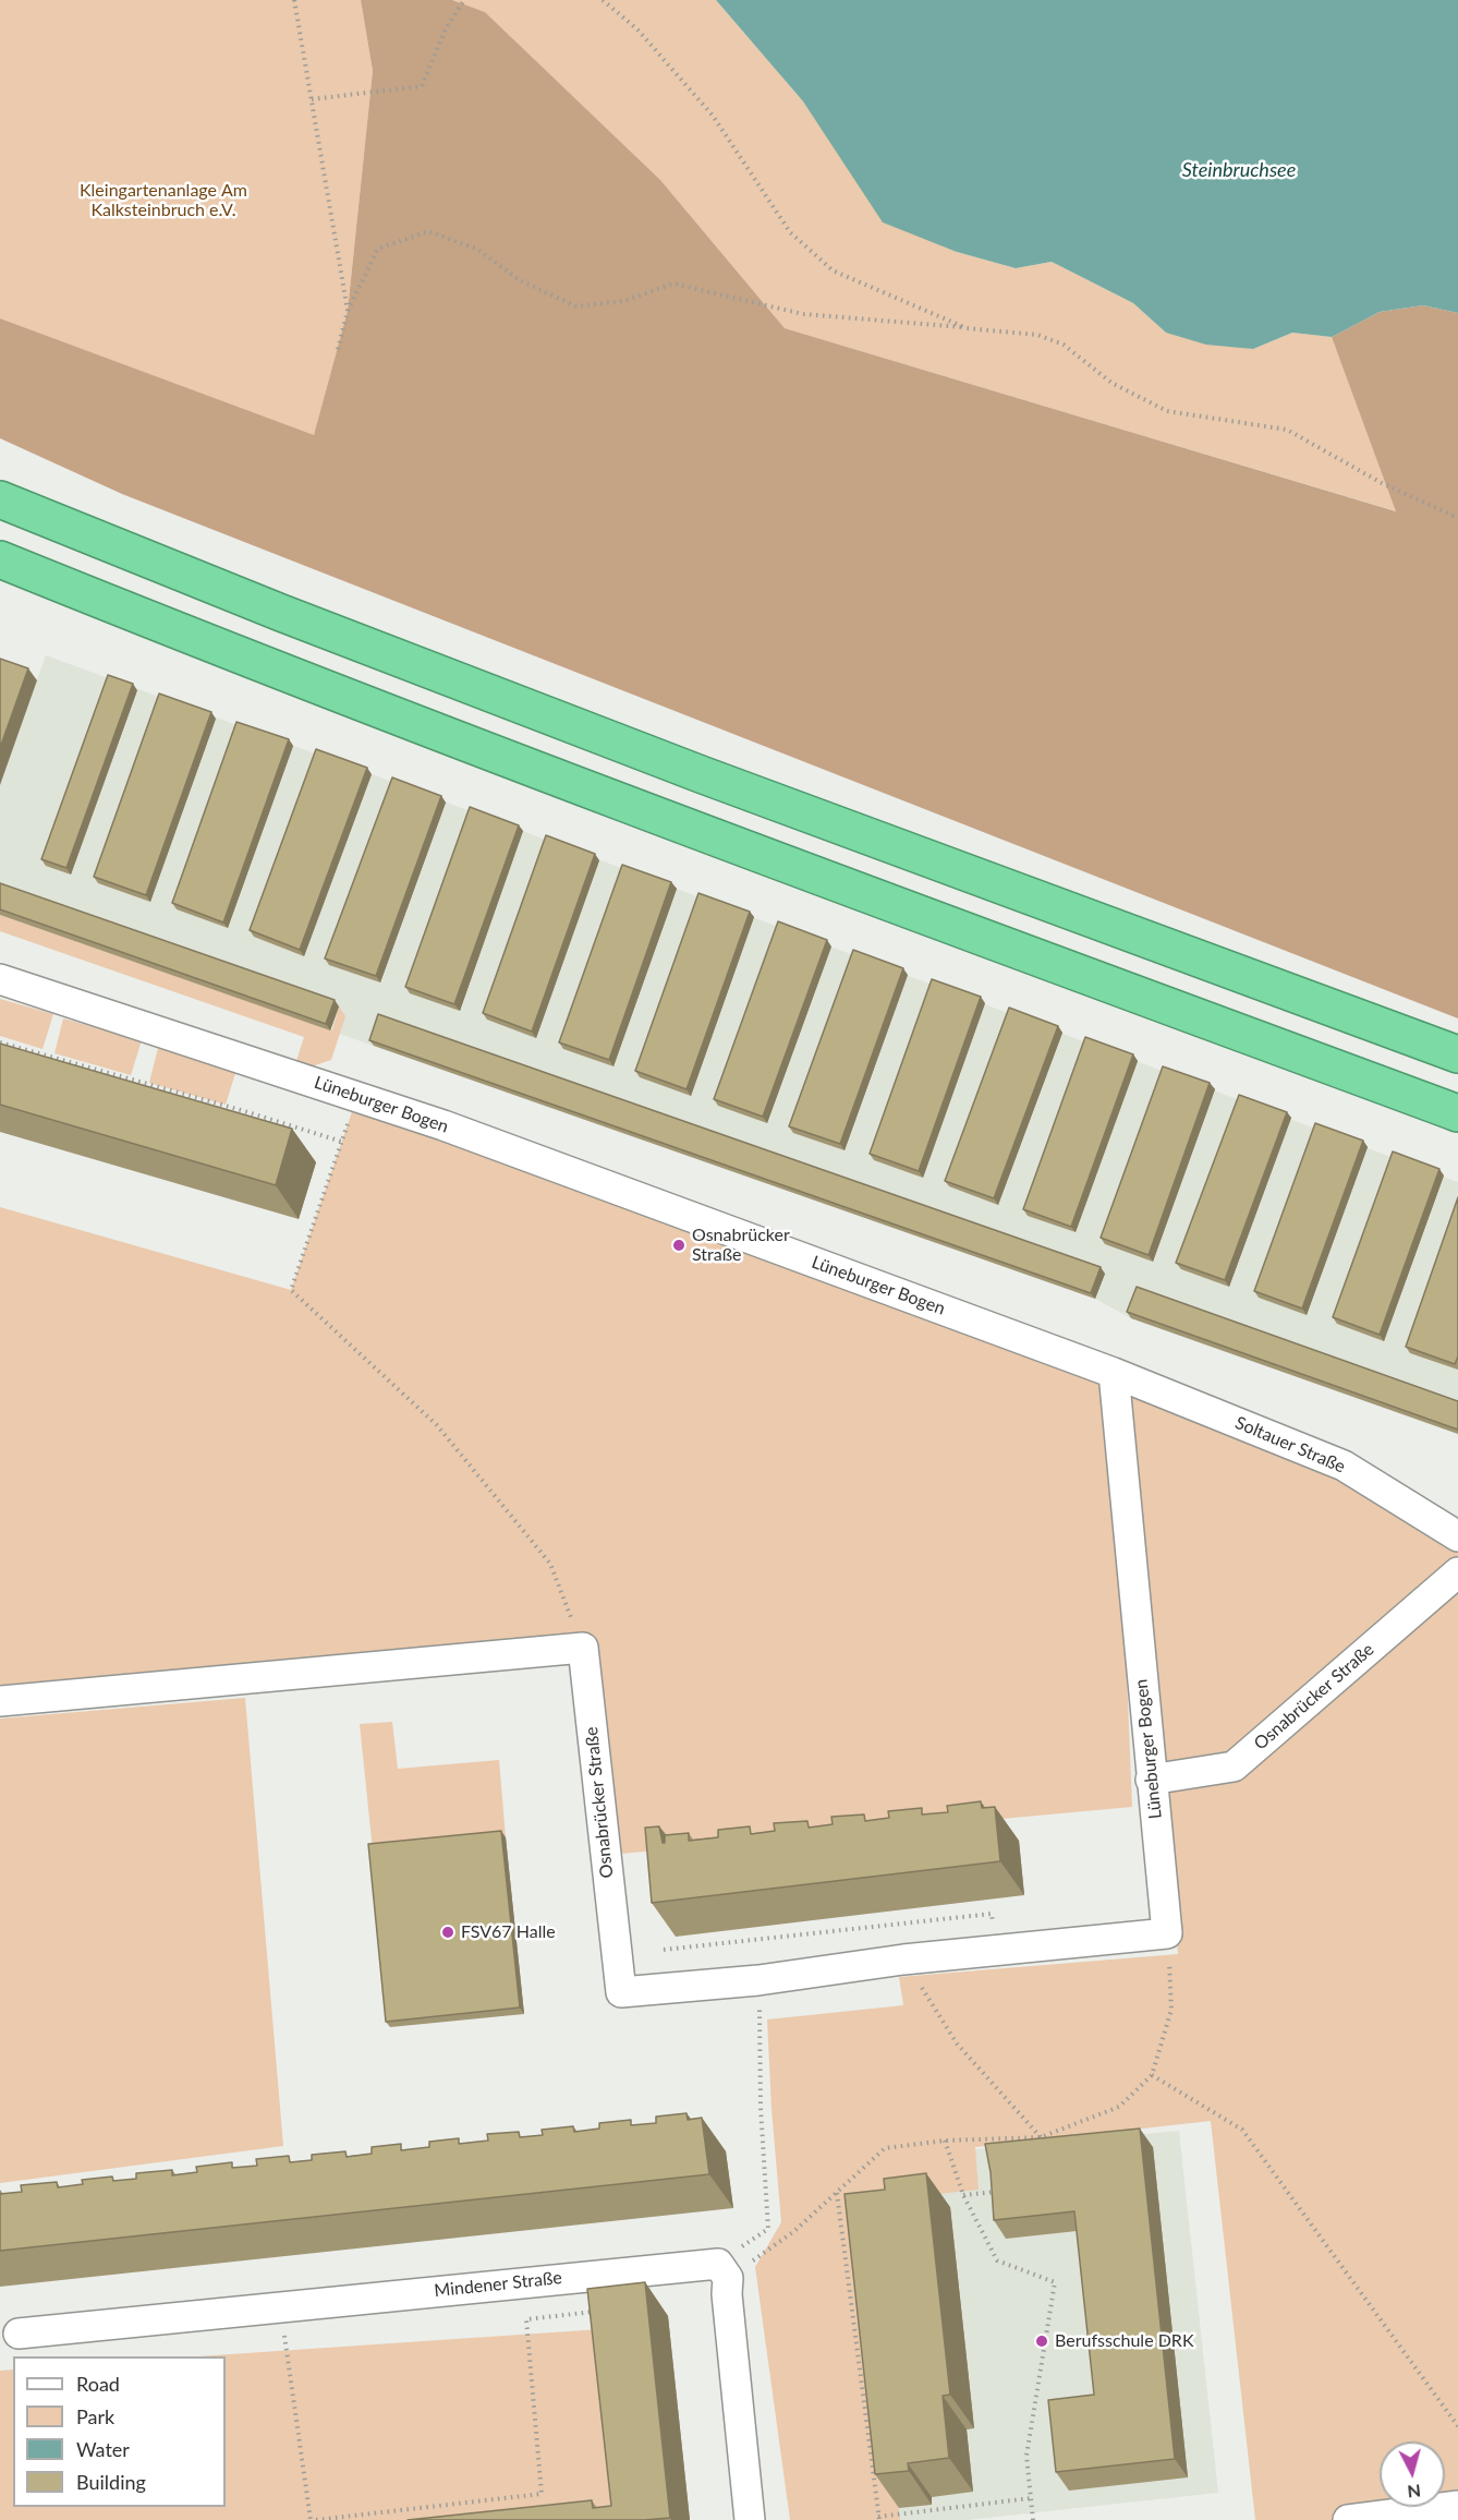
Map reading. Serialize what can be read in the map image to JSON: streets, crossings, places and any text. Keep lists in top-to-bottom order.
{
  "streets": {
    "street": [
      "Lüneburger Bogen",
      "Soltauer Straße",
      "Osnabrücker Straße",
      "Mindener Straße"
    ]
  },
  "crossings": [
    ["Lüneburger Bogen", "Soltauer Straße"],
    ["Lüneburger Bogen", "Osnabrücker Straße"]
  ],
  "water": ["Steinbruchsee"],
  "parks": ["Kleingartenanlage Am Kalksteinbruch e.V."],
  "places": ["Osnabrücker Straße", "FSV67 Halle", "Berufsschule DRK"],
  "legend": [
    "Road",
    "Park",
    "Water",
    "Building"
  ],
  "north": "bottom"
}
